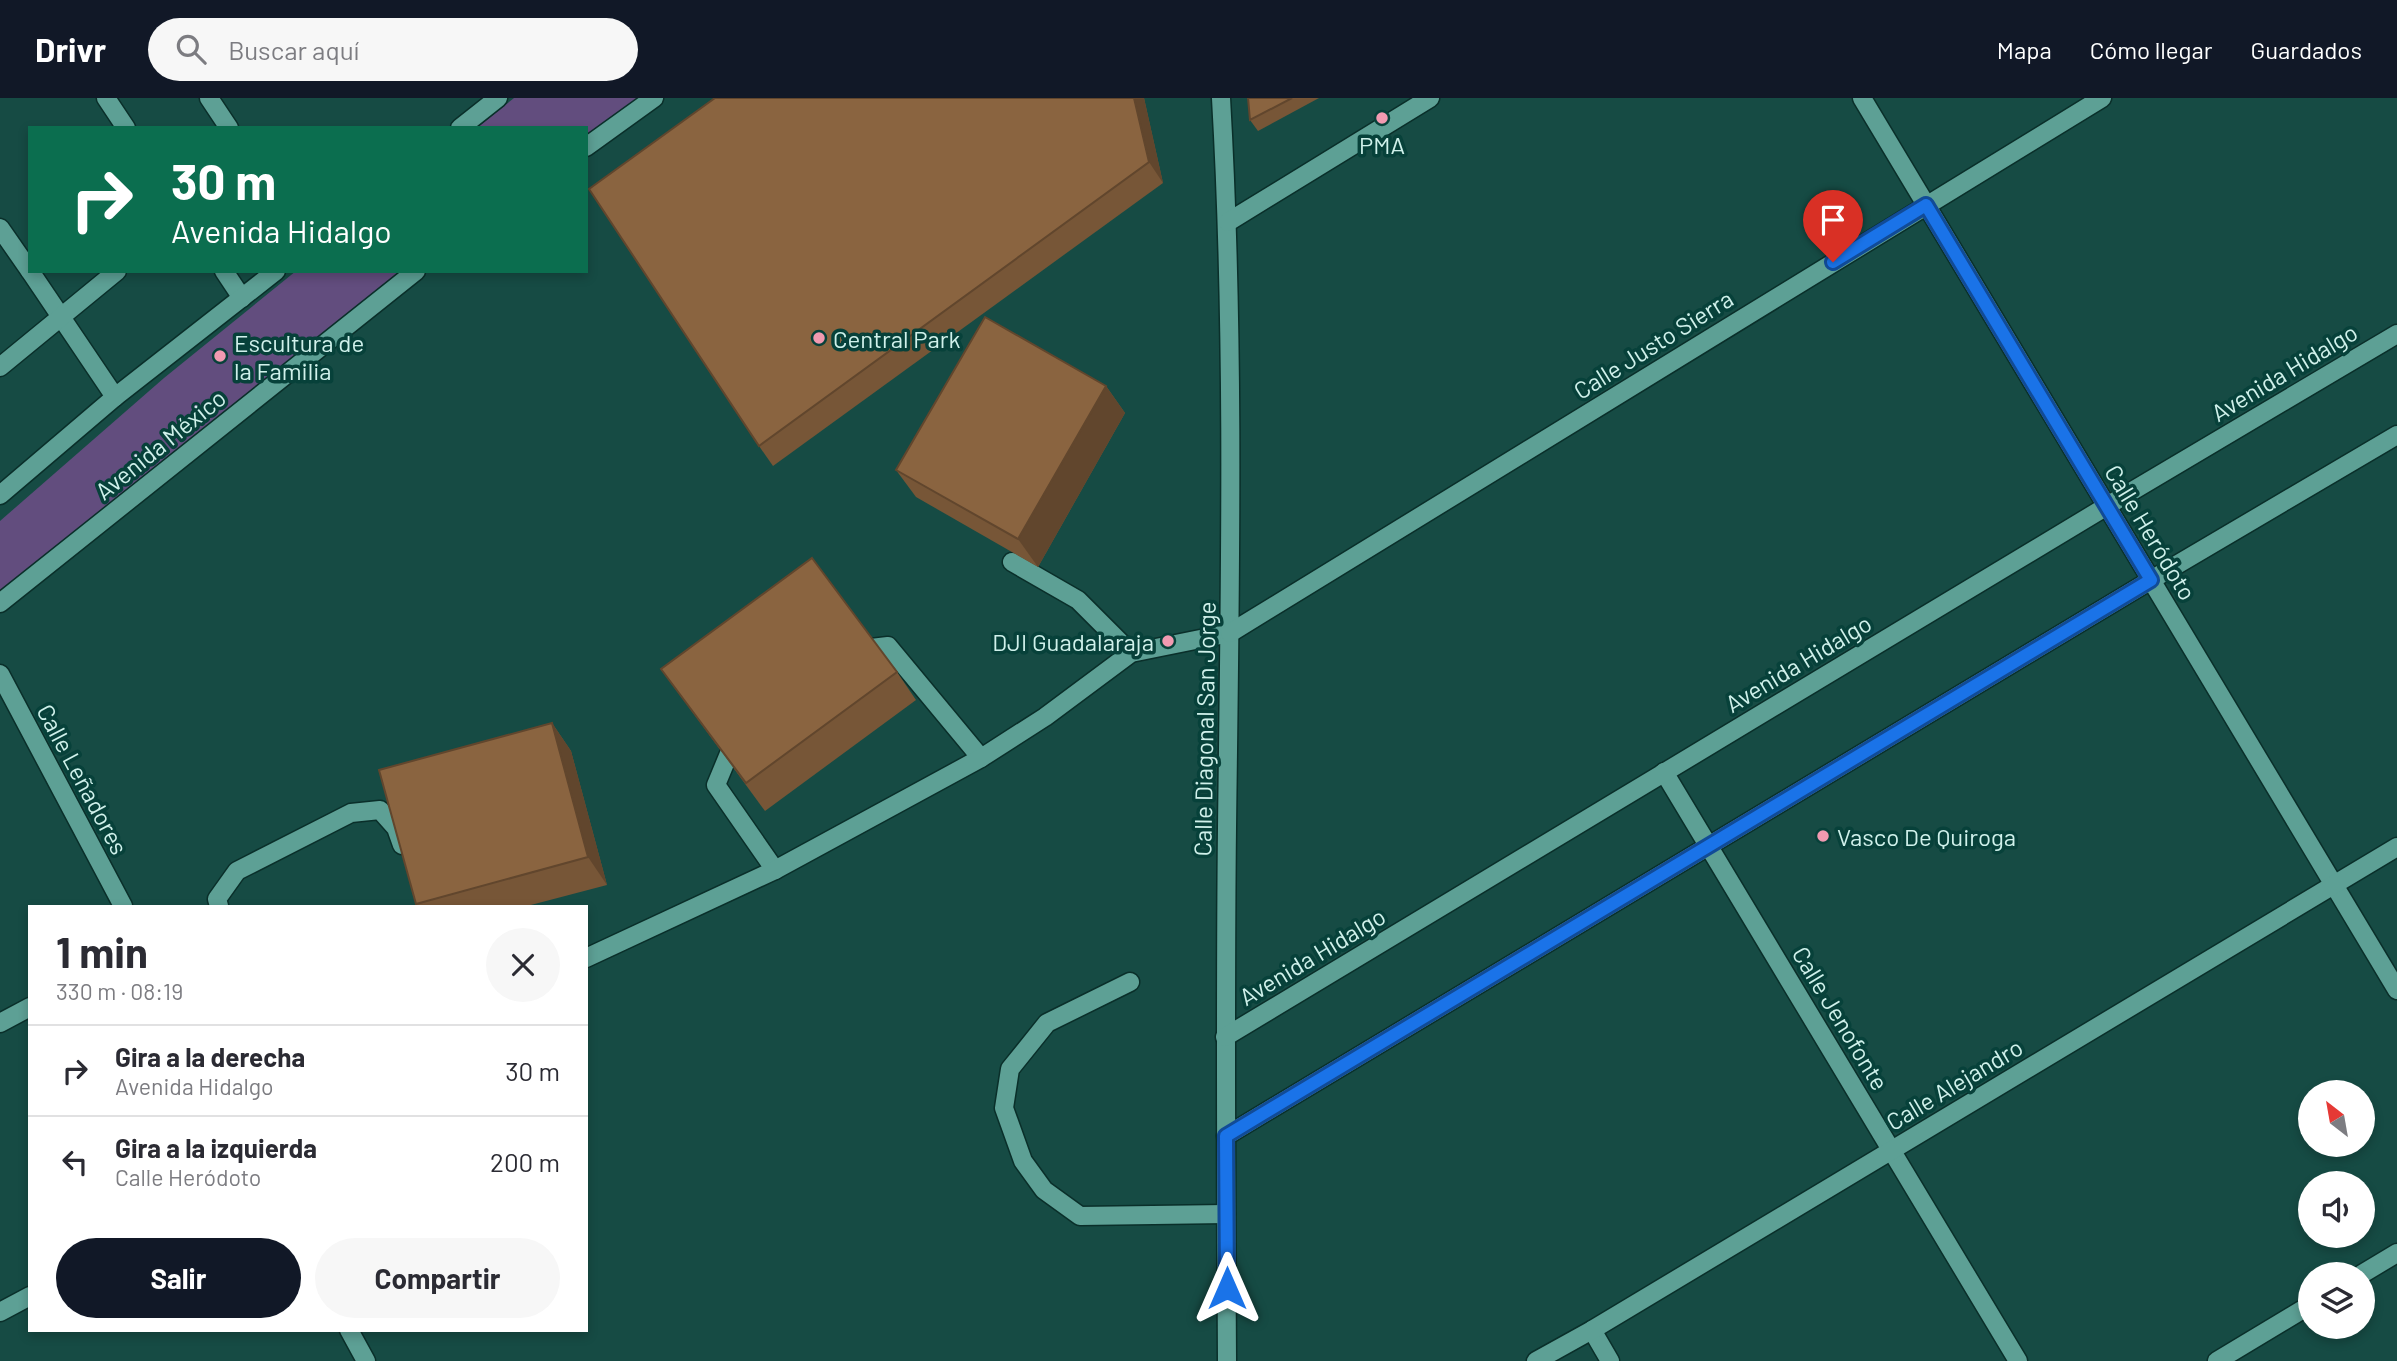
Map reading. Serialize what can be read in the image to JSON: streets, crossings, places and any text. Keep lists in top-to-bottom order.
{
  "streets": {
    "street": [
      "Calle Justo Sierra",
      "Avenida Hidalgo",
      "Avenida México",
      "Calle Heródoto",
      "Calle Diagonal San Jorge",
      "Calle Leñadores",
      "Calle Jenofonte",
      "Calle Alejandro"
    ]
  },
  "crossings": [
    ["Calle Justo Sierra", "Calle Heródoto"],
    ["Calle Justo Sierra", "Calle Diagonal San Jorge"],
    ["Avenida Hidalgo", "Calle Heródoto"],
    ["Avenida Hidalgo", "Calle Diagonal San Jorge"],
    ["Avenida Hidalgo", "Calle Jenofonte"],
    ["Calle Heródoto", "Calle Alejandro"],
    ["Calle Jenofonte", "Calle Alejandro"]
  ],
  "places": [
    "PMA",
    "Central Park",
    "Escultura de la Familia",
    "DJI Guadalaraja",
    "Vasco De Quiroga"
  ],
  "north": "top left",
  "page": {
    "header": "Drivr",
    "search": "Buscar aquí",
    "nav": ["Mapa", "Cómo llegar", "Guardados"],
    "turn": ["30 m", "Avenida Hidalgo"],
    "heading": ["1 min", "330 m · 08:19"],
    "list": [
      {
        "name": "Gira a la derecha",
        "note": "Avenida Hidalgo",
        "value": "30 m"
      },
      {
        "name": "Gira a la izquierda",
        "note": "Calle Heródoto",
        "value": "200 m"
      }
    ],
    "buttons": ["Salir", "Compartir"]
  }
}
